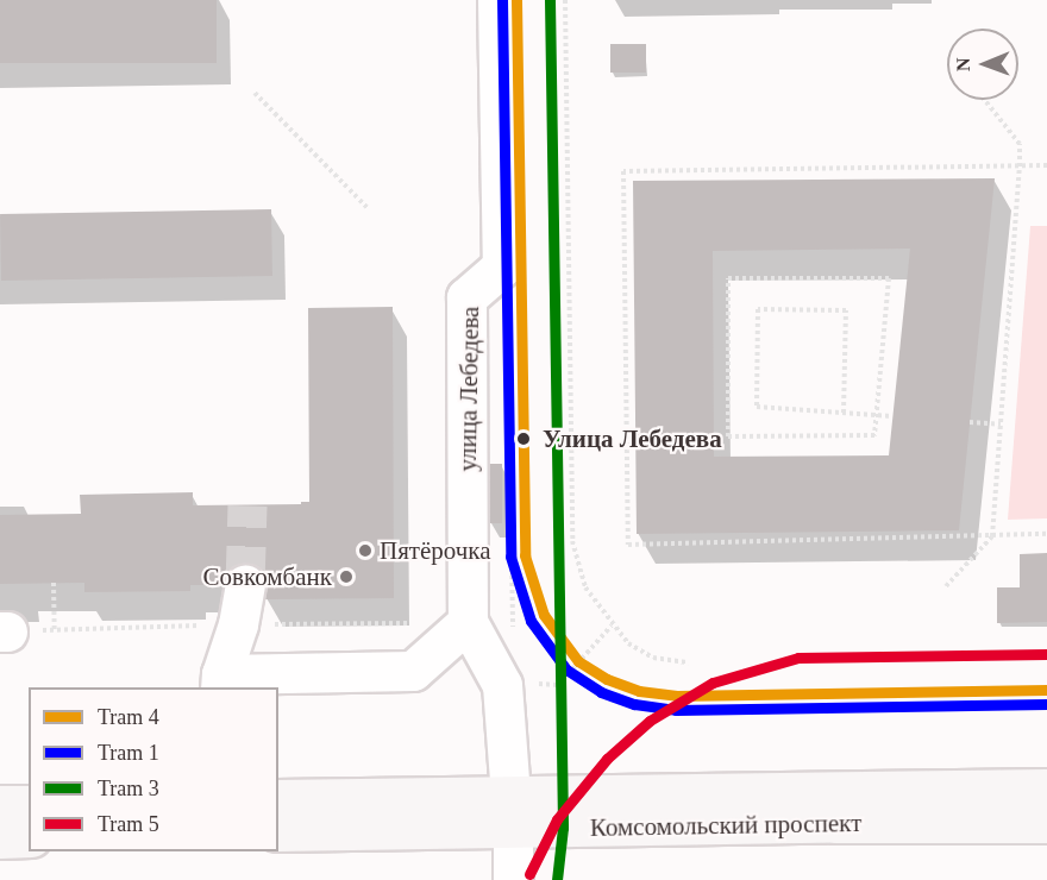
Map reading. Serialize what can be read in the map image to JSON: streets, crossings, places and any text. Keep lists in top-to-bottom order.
{
  "streets": {
    "main road": ["Комсомольский проспект"],
    "street": ["улица Лебедева"]
  },
  "places": ["Улица Лебедева", "Пятёрочка", "Совкомбанк"],
  "lines": [
    "tram line 4",
    "tram line 1",
    "tram line 3",
    "tram line 5"
  ],
  "legend": [
    "Tram 4",
    "Tram 1",
    "Tram 3",
    "Tram 5"
  ],
  "north": "left"
}
